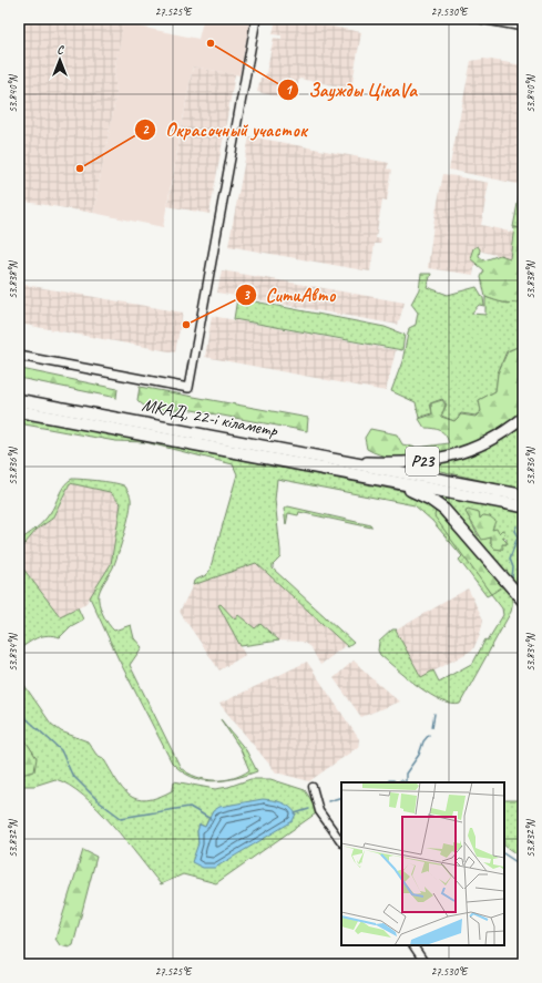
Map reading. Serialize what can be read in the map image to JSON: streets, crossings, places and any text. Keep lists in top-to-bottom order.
{
  "streets": {
    "highway": ["МКАД, 22-і кіламетр", "Р23"]
  },
  "crossings": [
    ["МКАД, 22-і кіламетр", "Р23"]
  ],
  "places": ["Заужды ЦікаVа", "Окрасочный участок", "СитиАвто"],
  "north": "top",
  "coordinates": [
    "27.525°E",
    "27.530°E",
    "53.840°N",
    "53.838°N",
    "53.836°N",
    "53.834°N",
    "53.832°N"
  ]
}
